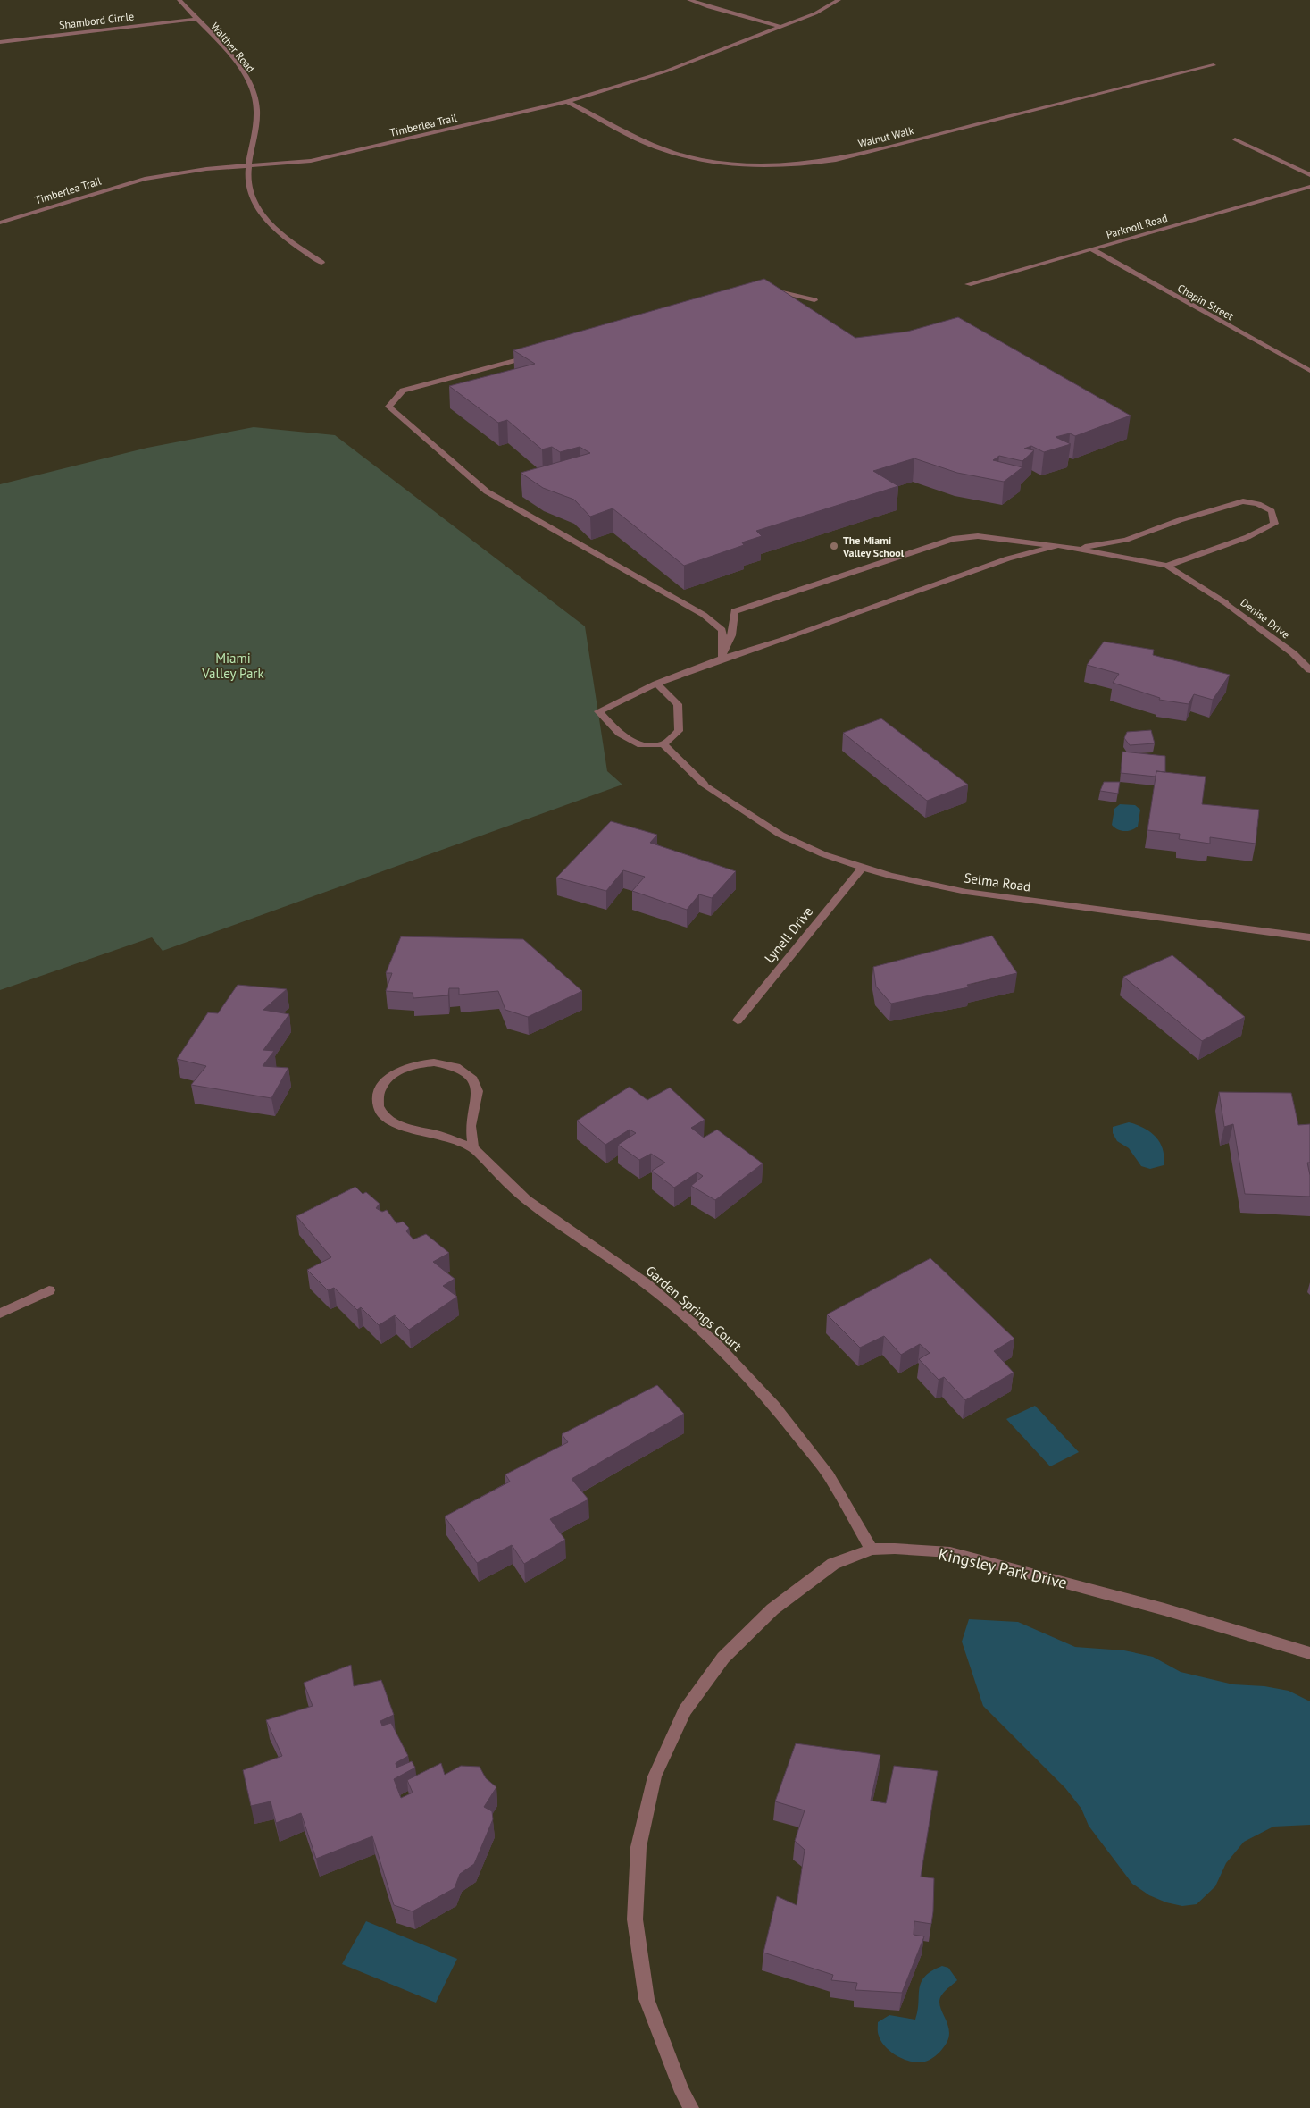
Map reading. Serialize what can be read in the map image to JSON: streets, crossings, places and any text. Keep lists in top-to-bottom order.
{
  "streets": {
    "street": [
      "Shambord Circle",
      "Walther Road",
      "Timberlea Trail",
      "Walnut Walk",
      "Parknoll Road",
      "Chapin Street",
      "Denise Drive",
      "Selma Road",
      "Lynell Drive",
      "Garden Springs Court",
      "Kingsley Park Drive"
    ]
  },
  "crossings": [
    ["Shambord Circle", "Walther Road"],
    ["Walther Road", "Timberlea Trail"],
    ["Timberlea Trail", "Walnut Walk"],
    ["Parknoll Road", "Chapin Street"],
    ["Selma Road", "Lynell Drive"],
    ["Garden Springs Court", "Kingsley Park Drive"]
  ],
  "parks": ["Miami Valley Park"],
  "places": ["The Miami Valley School"]
}
